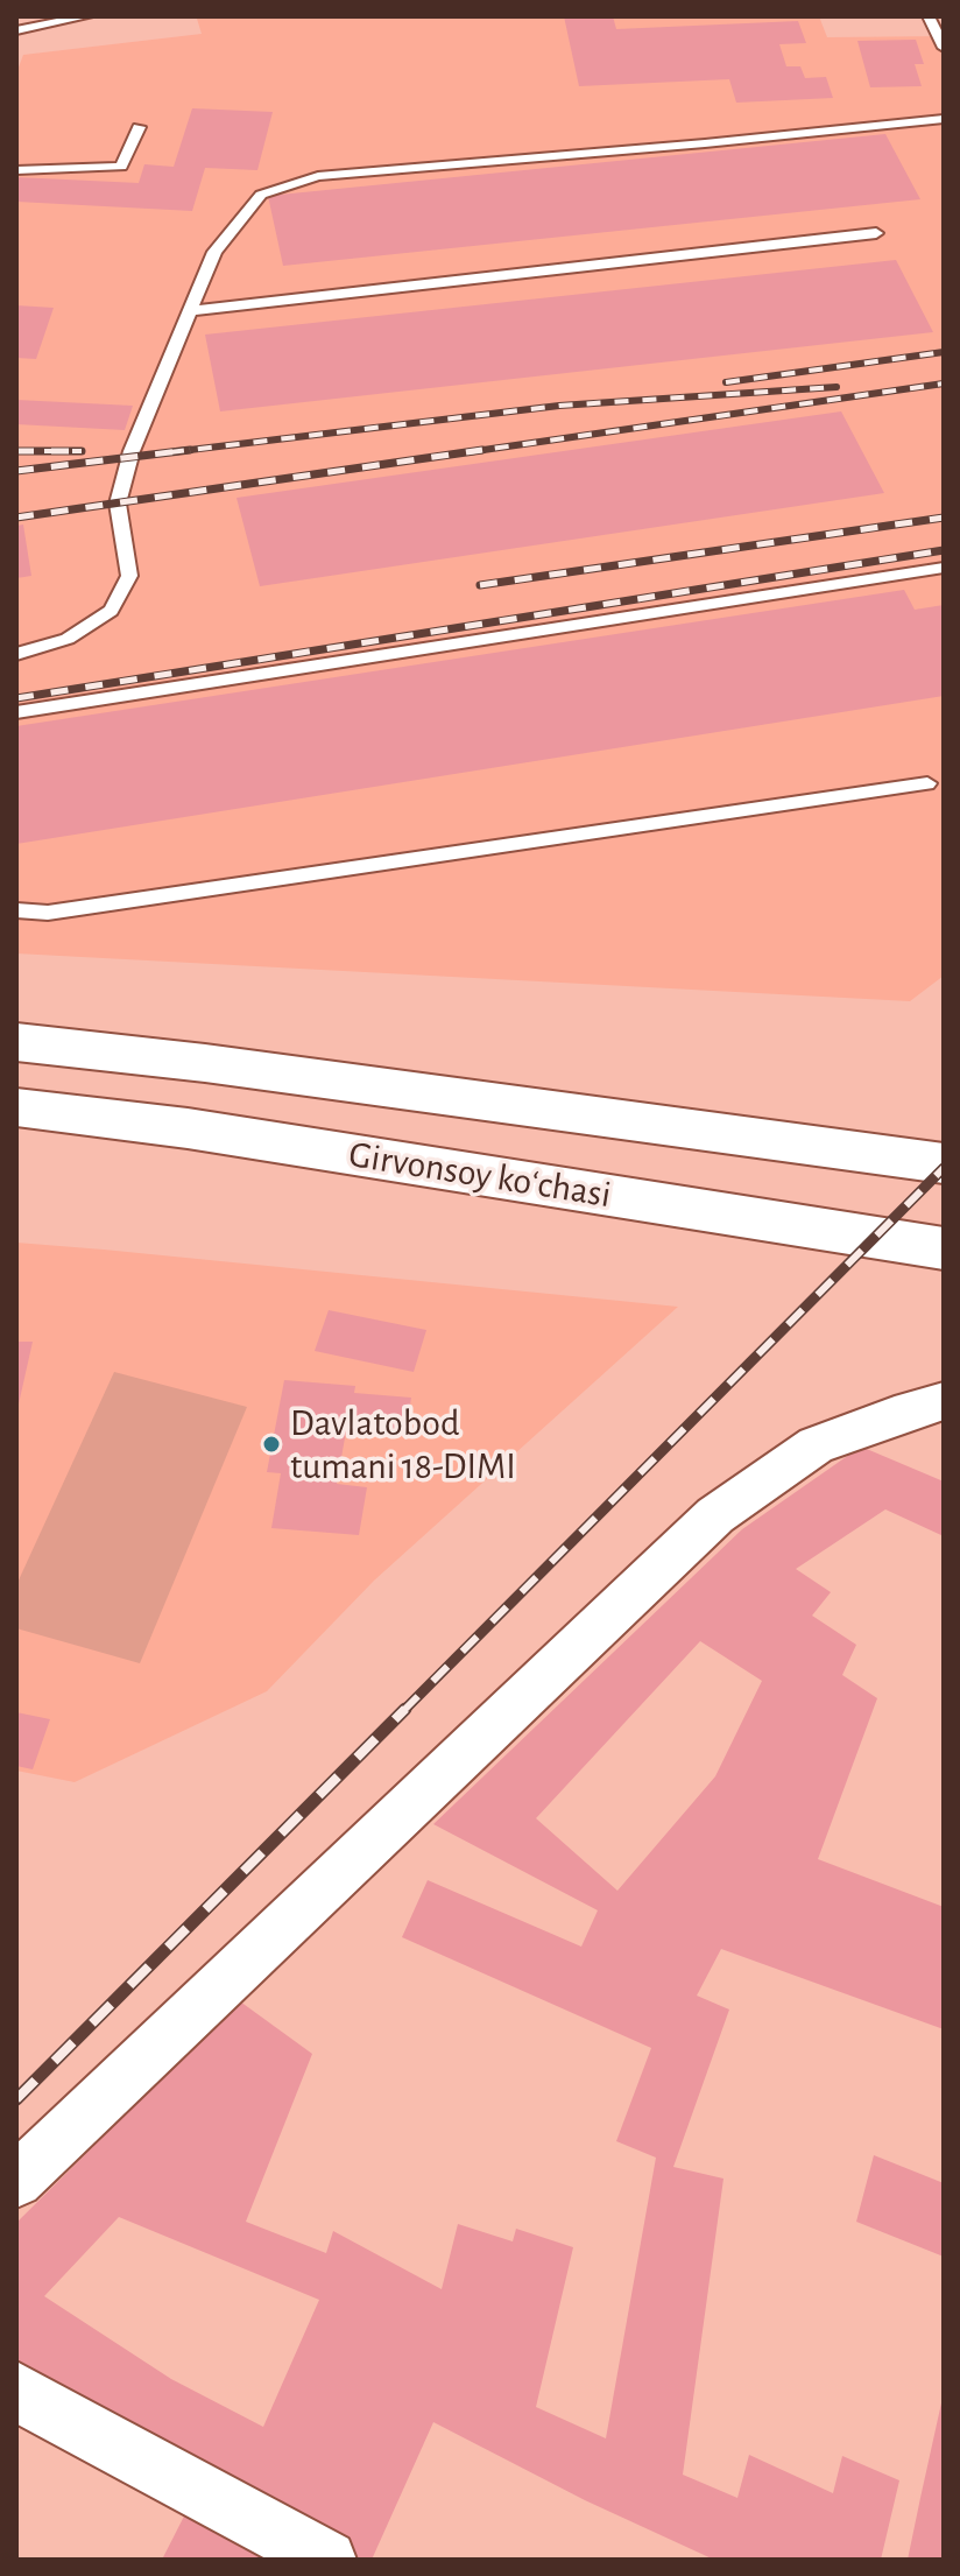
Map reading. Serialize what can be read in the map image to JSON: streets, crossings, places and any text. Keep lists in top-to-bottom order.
{
  "streets": {
    "main road": ["Girvonsoy koʻchasi"]
  },
  "places": ["Davlatobod tumani 18-DIMI"]
}
